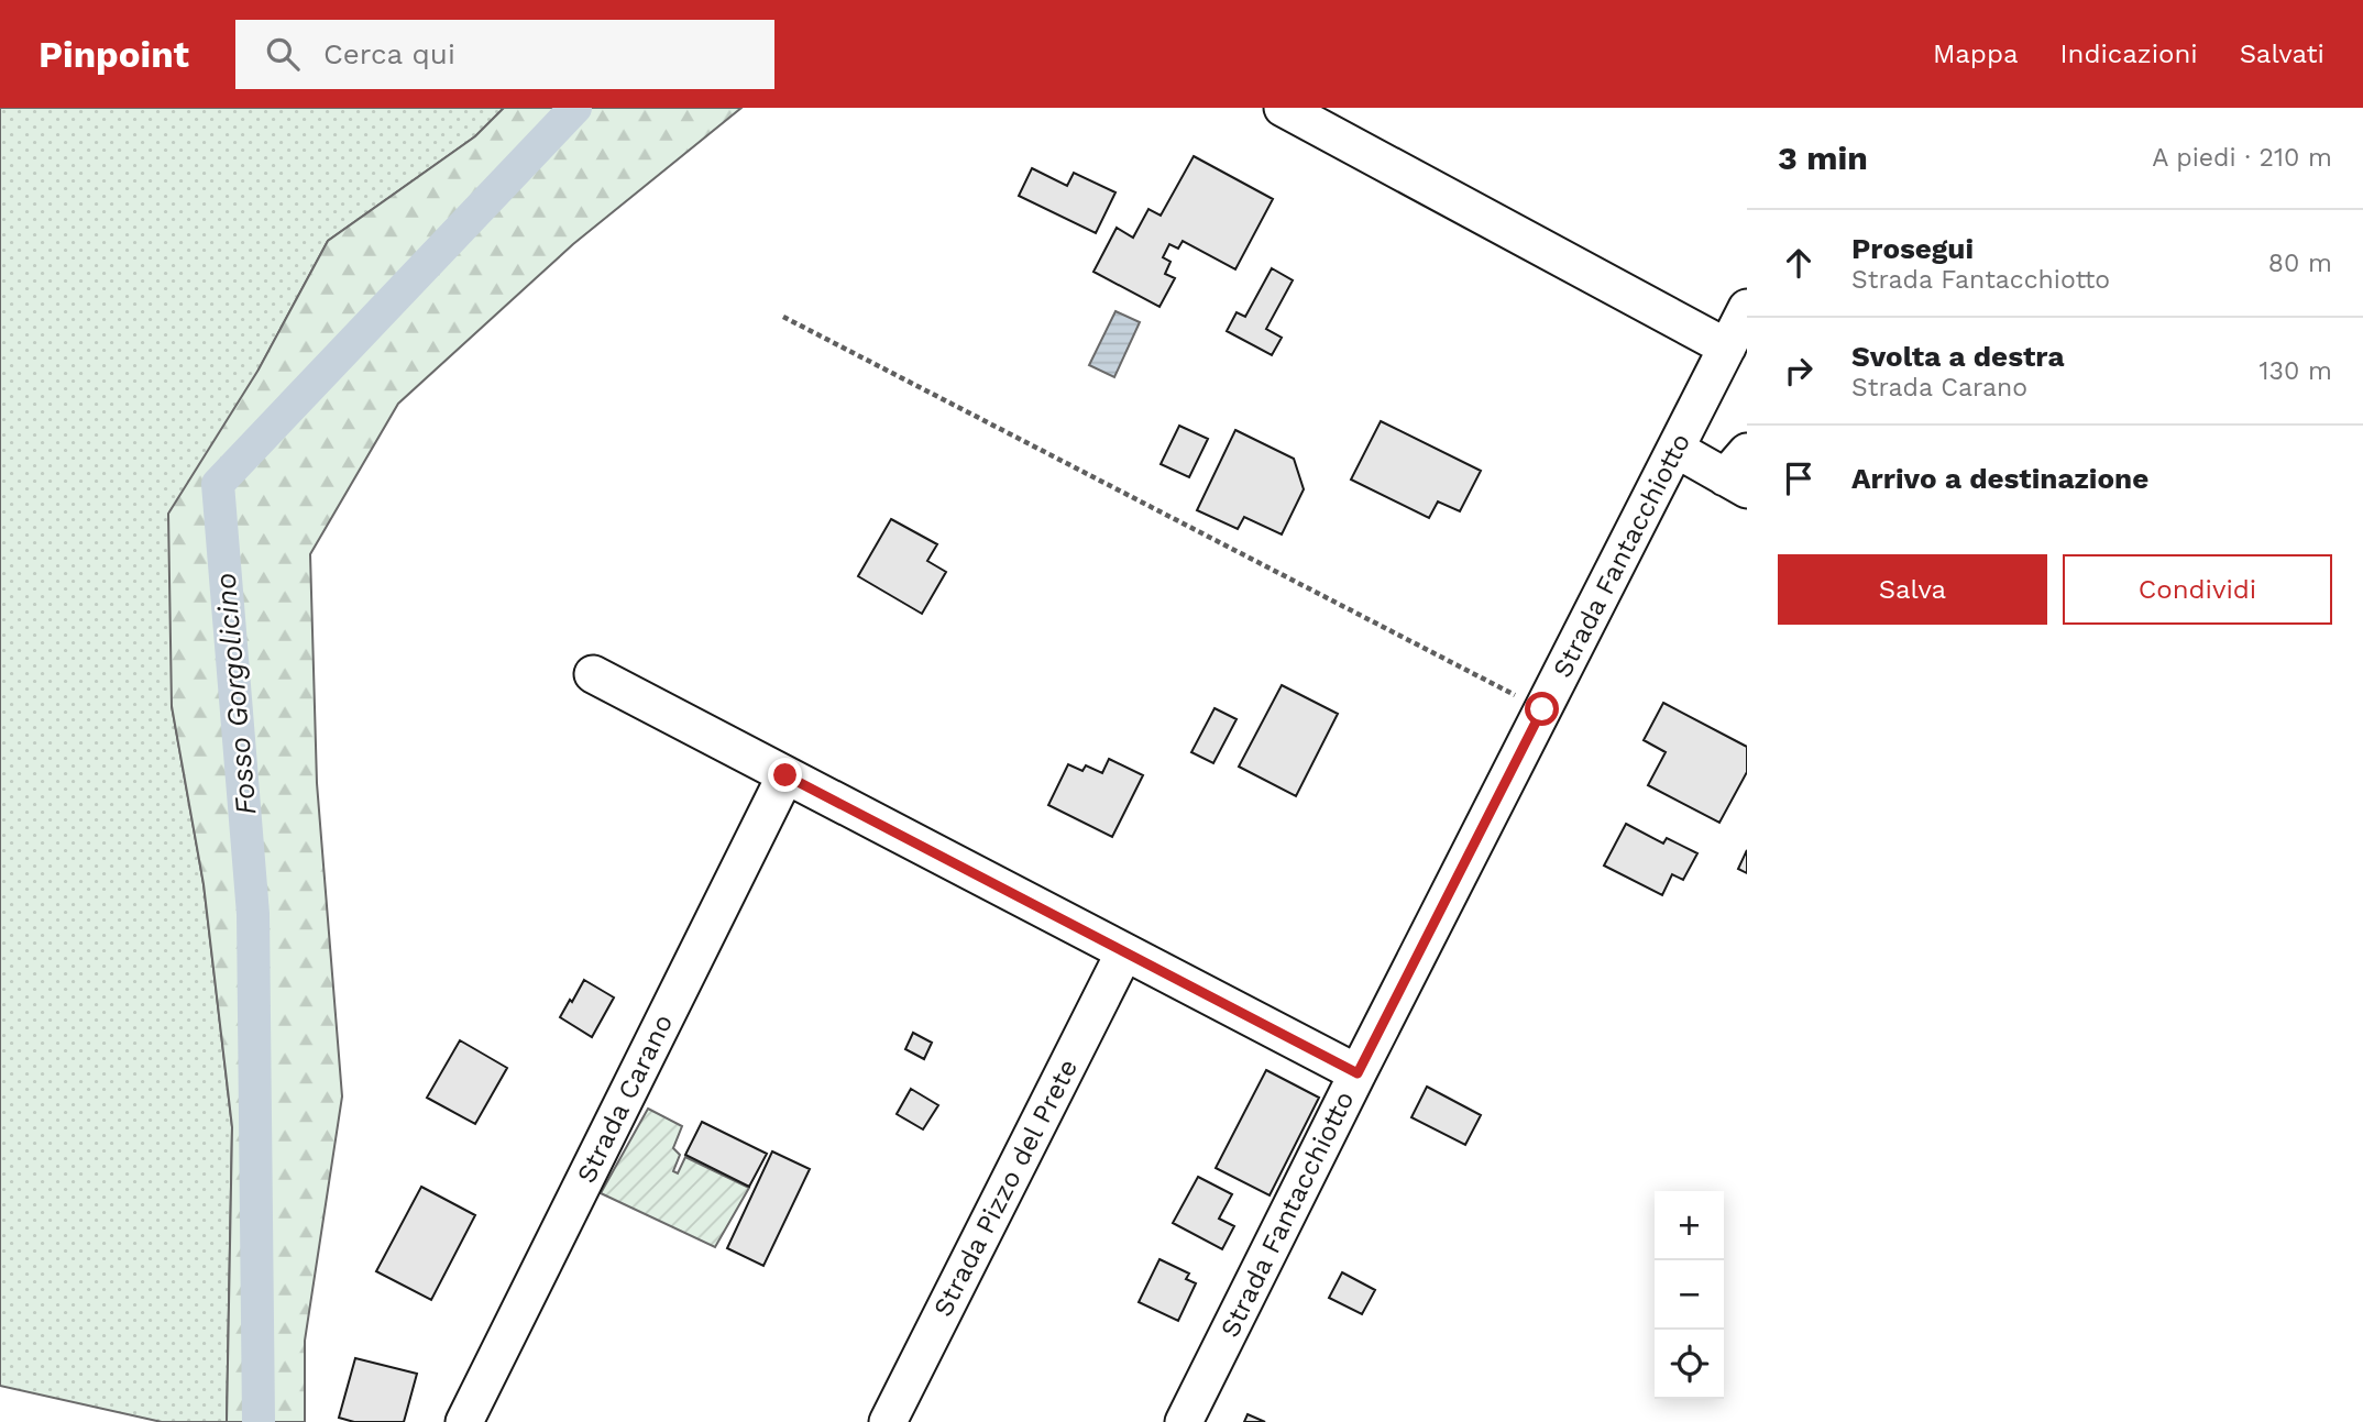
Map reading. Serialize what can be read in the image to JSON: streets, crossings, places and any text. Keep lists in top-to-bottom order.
{
  "streets": {
    "street": ["Strada Fantacchiotto", "Strada Carano", "Strada Pizzo del Prete"]
  },
  "water": ["Fosso Gorgolicino"],
  "page": {
    "header": "Pinpoint",
    "search": "Cerca qui",
    "nav": ["Mappa", "Indicazioni", "Salvati"],
    "heading": ["3 min", "A piedi · 210 m"],
    "list": [
      ["Prosegui", "Strada Fantacchiotto", "80 m"],
      ["Svolta a destra", "Strada Carano", "130 m"],
      "Arrivo a destinazione"
    ],
    "buttons": ["Salva", "Condividi"],
    "map_buttons": ["+", "−"]
  }
}
